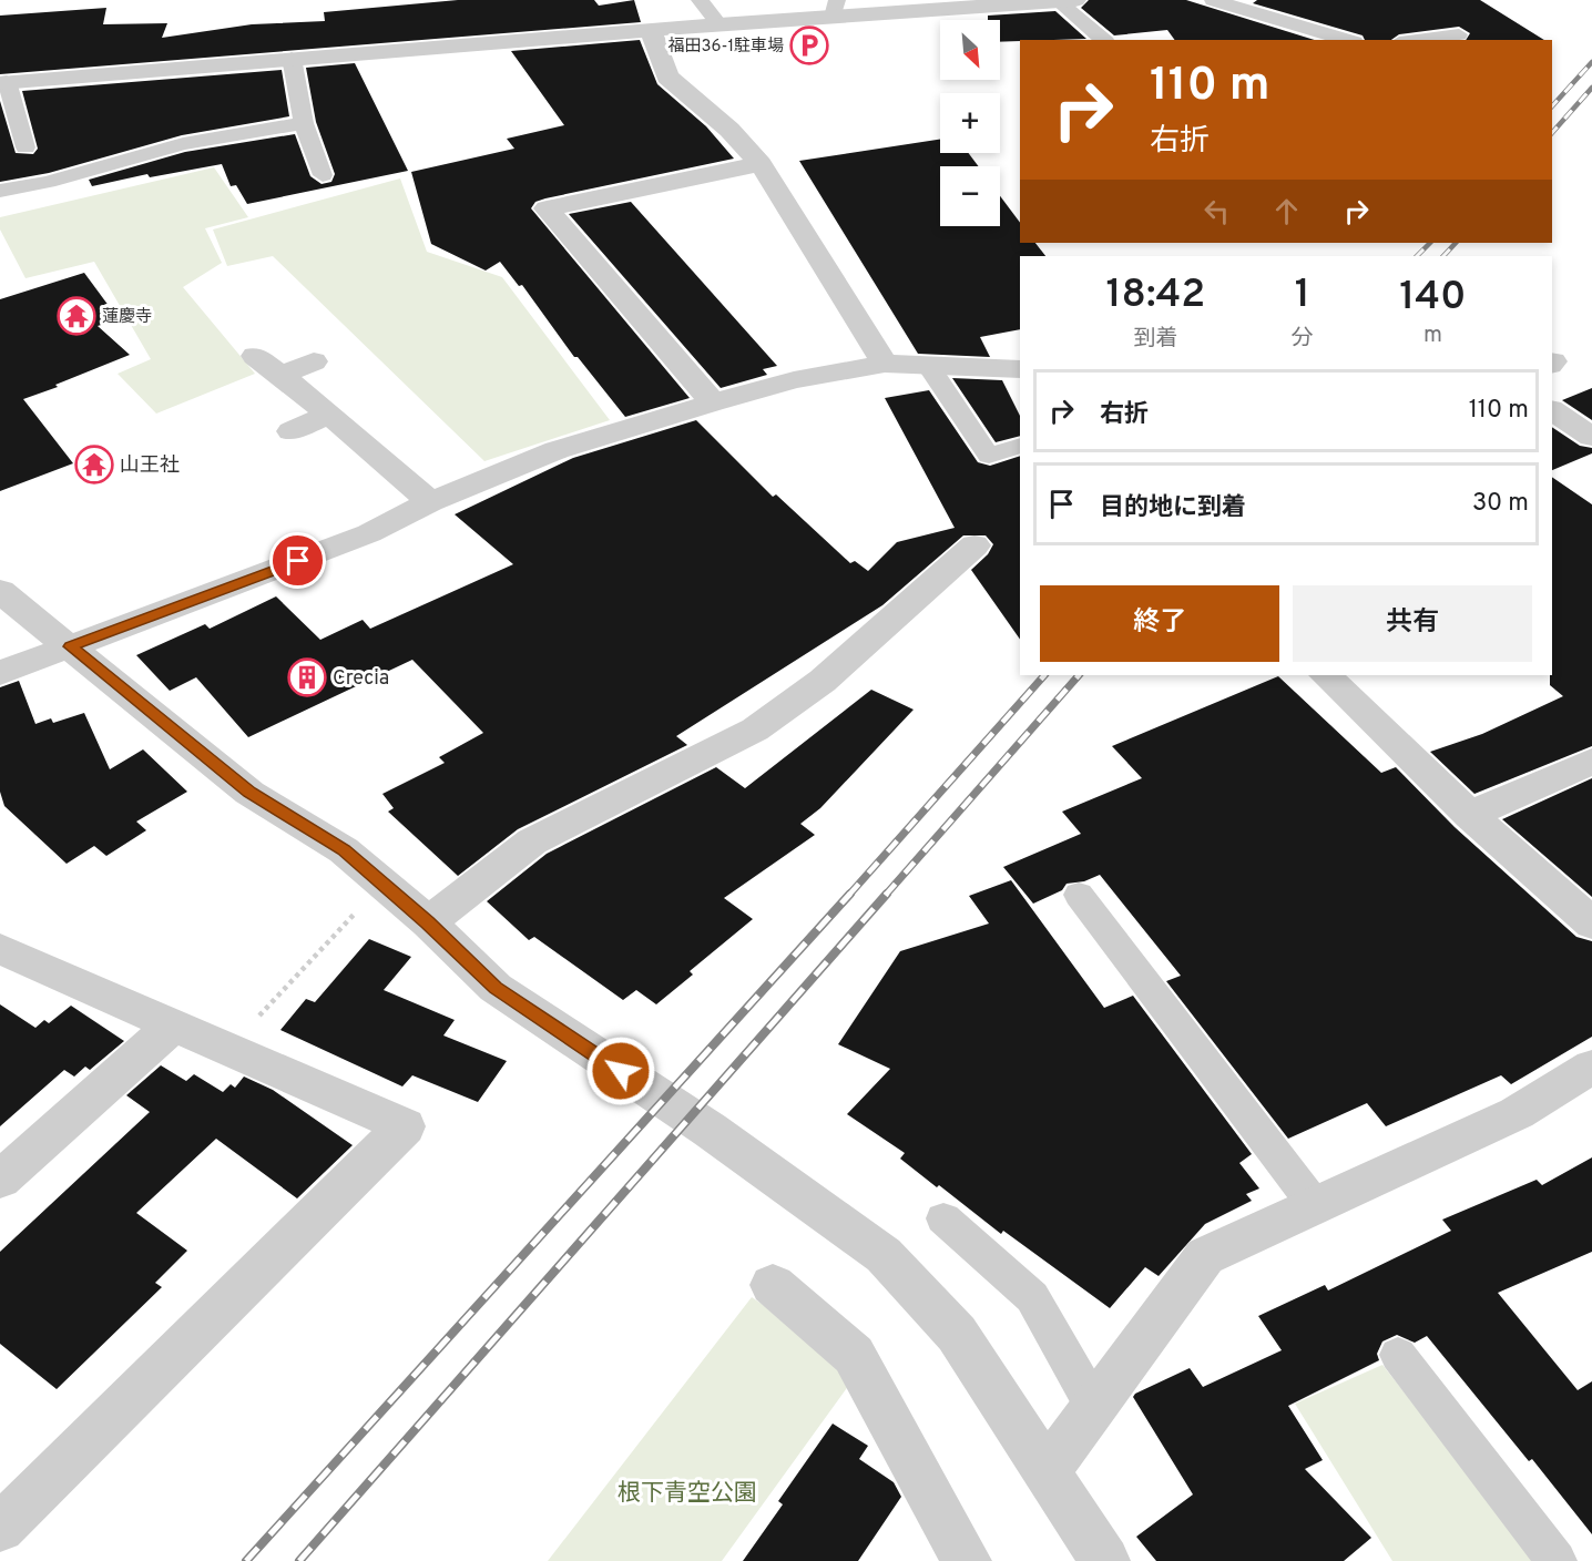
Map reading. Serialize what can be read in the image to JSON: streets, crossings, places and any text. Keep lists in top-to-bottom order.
{
  "parks": ["根下青空公園"],
  "places": {
    "parking": ["福田36-1駐車場"],
    "temple": ["蓮慶寺", "山王社"],
    "building": ["Crecia"]
  },
  "north": "bottom right",
  "page": {
    "map_buttons": ["+", "−"],
    "turn": ["110 m", "右折"],
    "eta": [
      "18:42",
      "到着",
      "1",
      "分",
      "140",
      "m"
    ],
    "list": [
      {
        "name": "右折",
        "value": "110 m"
      },
      {
        "name": "目的地に到着",
        "value": "30 m"
      }
    ],
    "buttons": ["終了", "共有"]
  }
}
